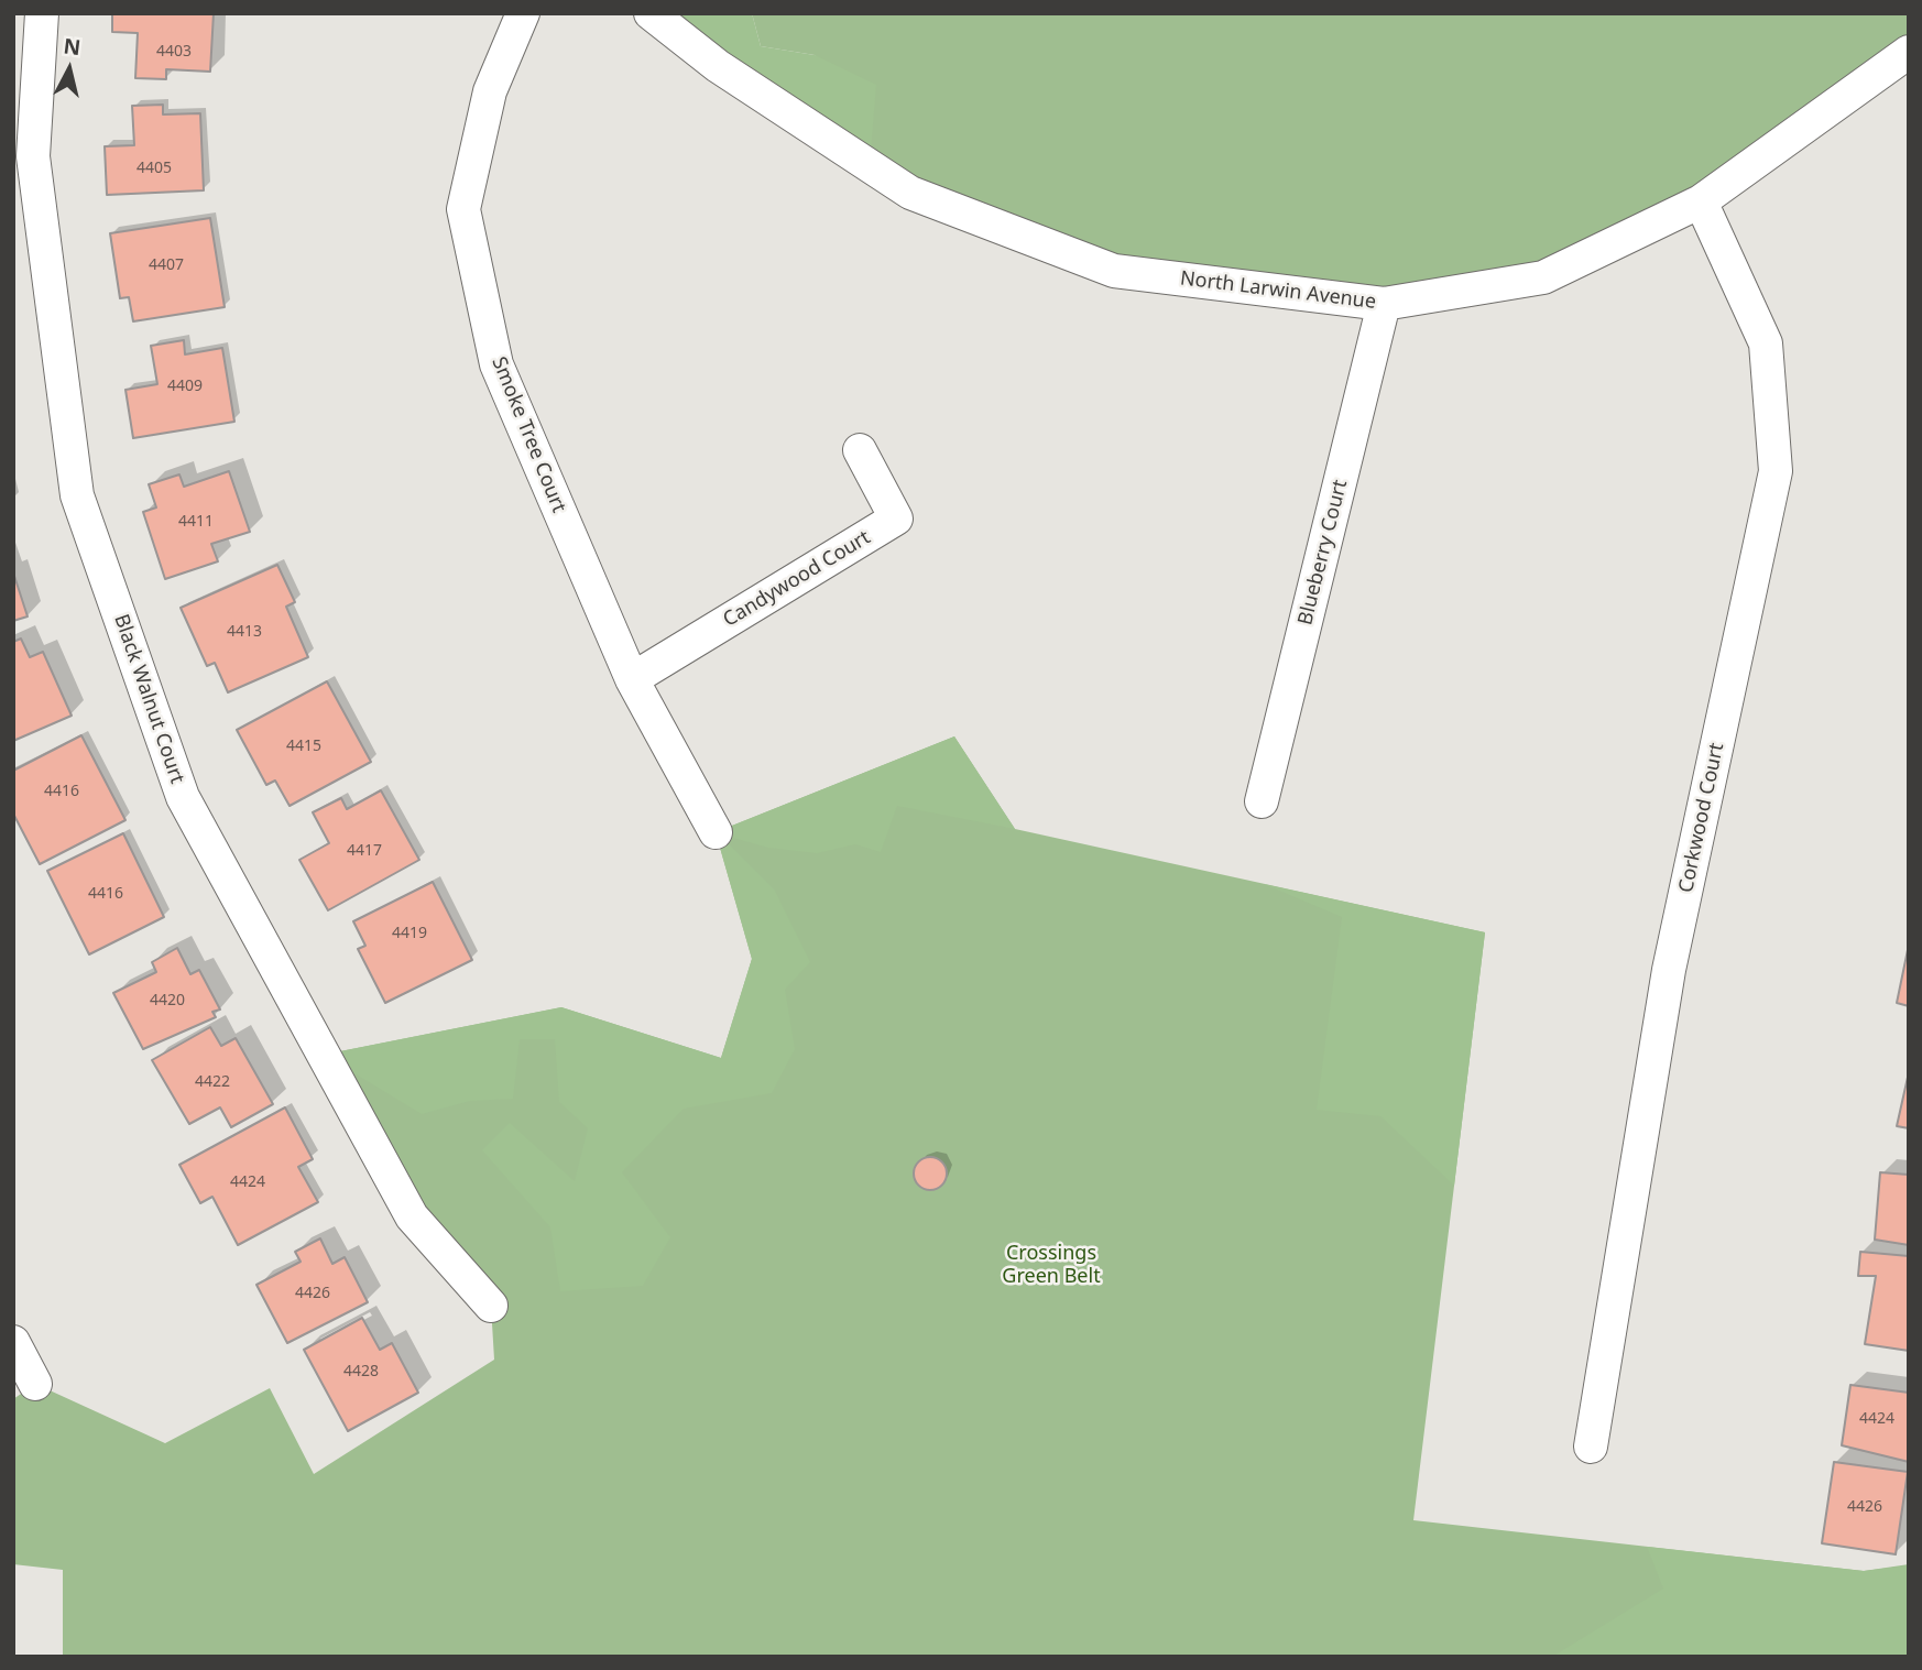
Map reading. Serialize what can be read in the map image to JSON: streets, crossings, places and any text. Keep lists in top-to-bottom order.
{
  "streets": {
    "street": [
      "North Larwin Avenue",
      "Smoke Tree Court",
      "Blueberry Court",
      "Candywood Court",
      "Black Walnut Court",
      "Corkwood Court"
    ]
  },
  "crossings": [
    ["North Larwin Avenue", "Blueberry Court"],
    ["North Larwin Avenue", "Corkwood Court"],
    ["Smoke Tree Court", "Candywood Court"]
  ],
  "parks": ["Crossings Green Belt"],
  "house_numbers": [
    "4403",
    "4405",
    "4407",
    "4409",
    "4411",
    "4413",
    "4415",
    "4416",
    "4417",
    "4416",
    "4419",
    "4420",
    "4422",
    "4424",
    "4426",
    "4428",
    "4424",
    "4426"
  ],
  "north": "top"
}
